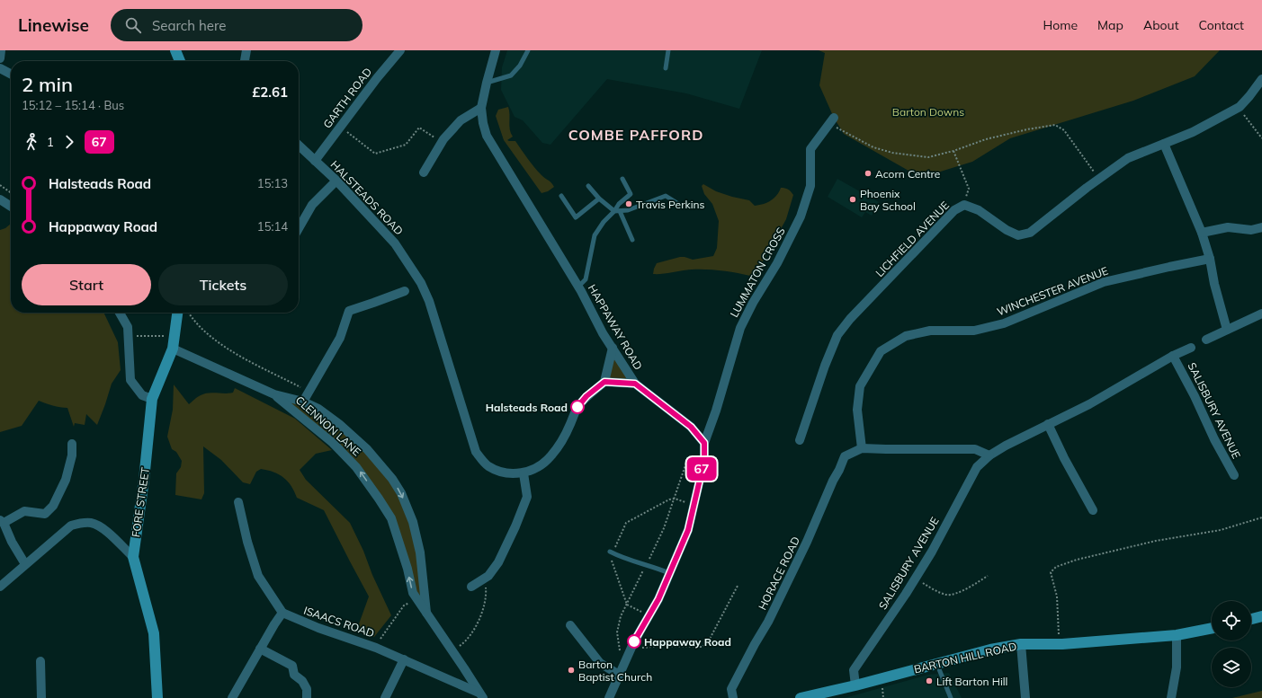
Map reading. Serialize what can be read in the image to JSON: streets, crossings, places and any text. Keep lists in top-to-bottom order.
{
  "streets": {
    "street": [
      "GARTH ROAD",
      "HALSTEADS ROAD",
      "LICHFIELD AVENUE",
      "LUMMATON CROSS",
      "WINCHESTER AVENUE",
      "HAPPAWAY ROAD",
      "SALISBURY AVENUE",
      "CLENNON LANE",
      "FORE STREET",
      "HORACE ROAD",
      "ISAACS ROAD",
      "BARTON HILL ROAD"
    ]
  },
  "crossings": [
    ["GARTH ROAD", "HALSTEADS ROAD"],
    ["LUMMATON CROSS", "HAPPAWAY ROAD"],
    ["WINCHESTER AVENUE", "HORACE ROAD"],
    ["SALISBURY AVENUE", "BARTON HILL ROAD"],
    ["CLENNON LANE", "FORE STREET"],
    ["CLENNON LANE", "ISAACS ROAD"]
  ],
  "districts": ["COMBE PAFFORD"],
  "parks": ["Barton Downs"],
  "places": [
    "Acorn Centre",
    "Phoenix Bay School",
    "Travis Perkins",
    "Halsteads Road",
    "Happaway Road",
    "Barton Baptist Church",
    "Lift Barton Hill"
  ],
  "lines": ["bus line 67"],
  "page": {
    "header": "Linewise",
    "search": "Search here",
    "nav": [
      "Home",
      "Map",
      "About",
      "Contact"
    ],
    "on_map": "67",
    "heading": ["2 min", "15:12 – 15:14 · Bus", "£2.61"],
    "legs": ["1", "67"],
    "list": [
      {
        "name": "Halsteads Road",
        "value": "15:13"
      },
      {
        "name": "Happaway Road",
        "value": "15:14"
      }
    ],
    "buttons": ["Start", "Tickets"]
  }
}
